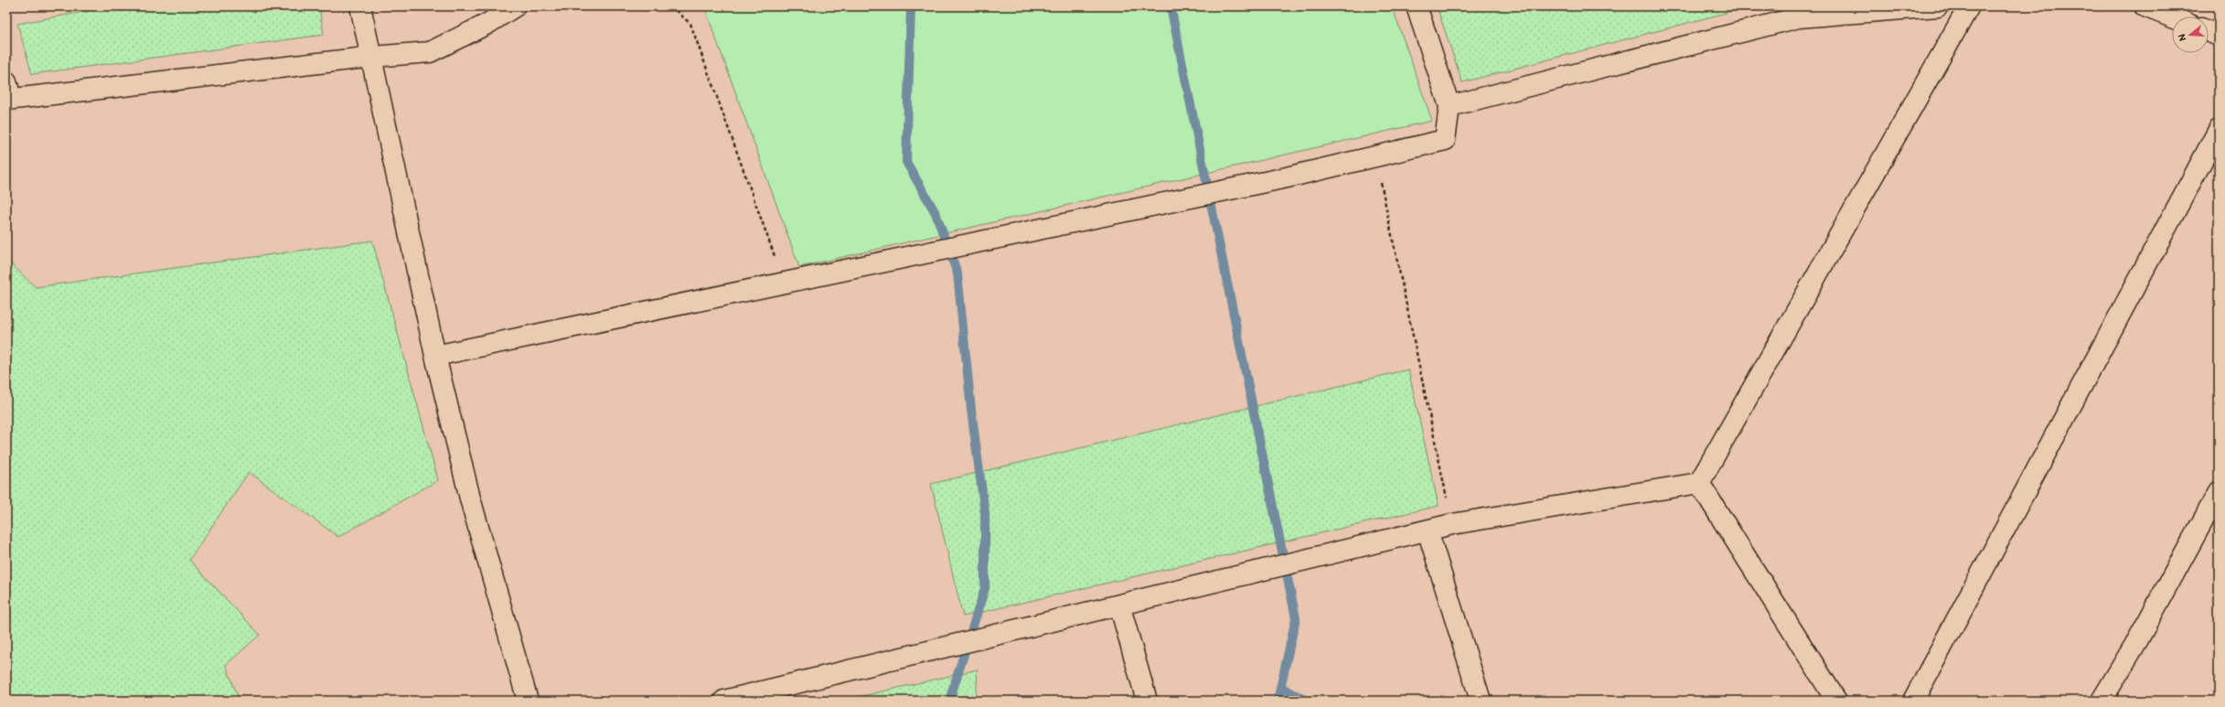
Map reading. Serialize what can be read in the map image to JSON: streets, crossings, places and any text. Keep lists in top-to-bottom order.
{
  "north": "left"
}
